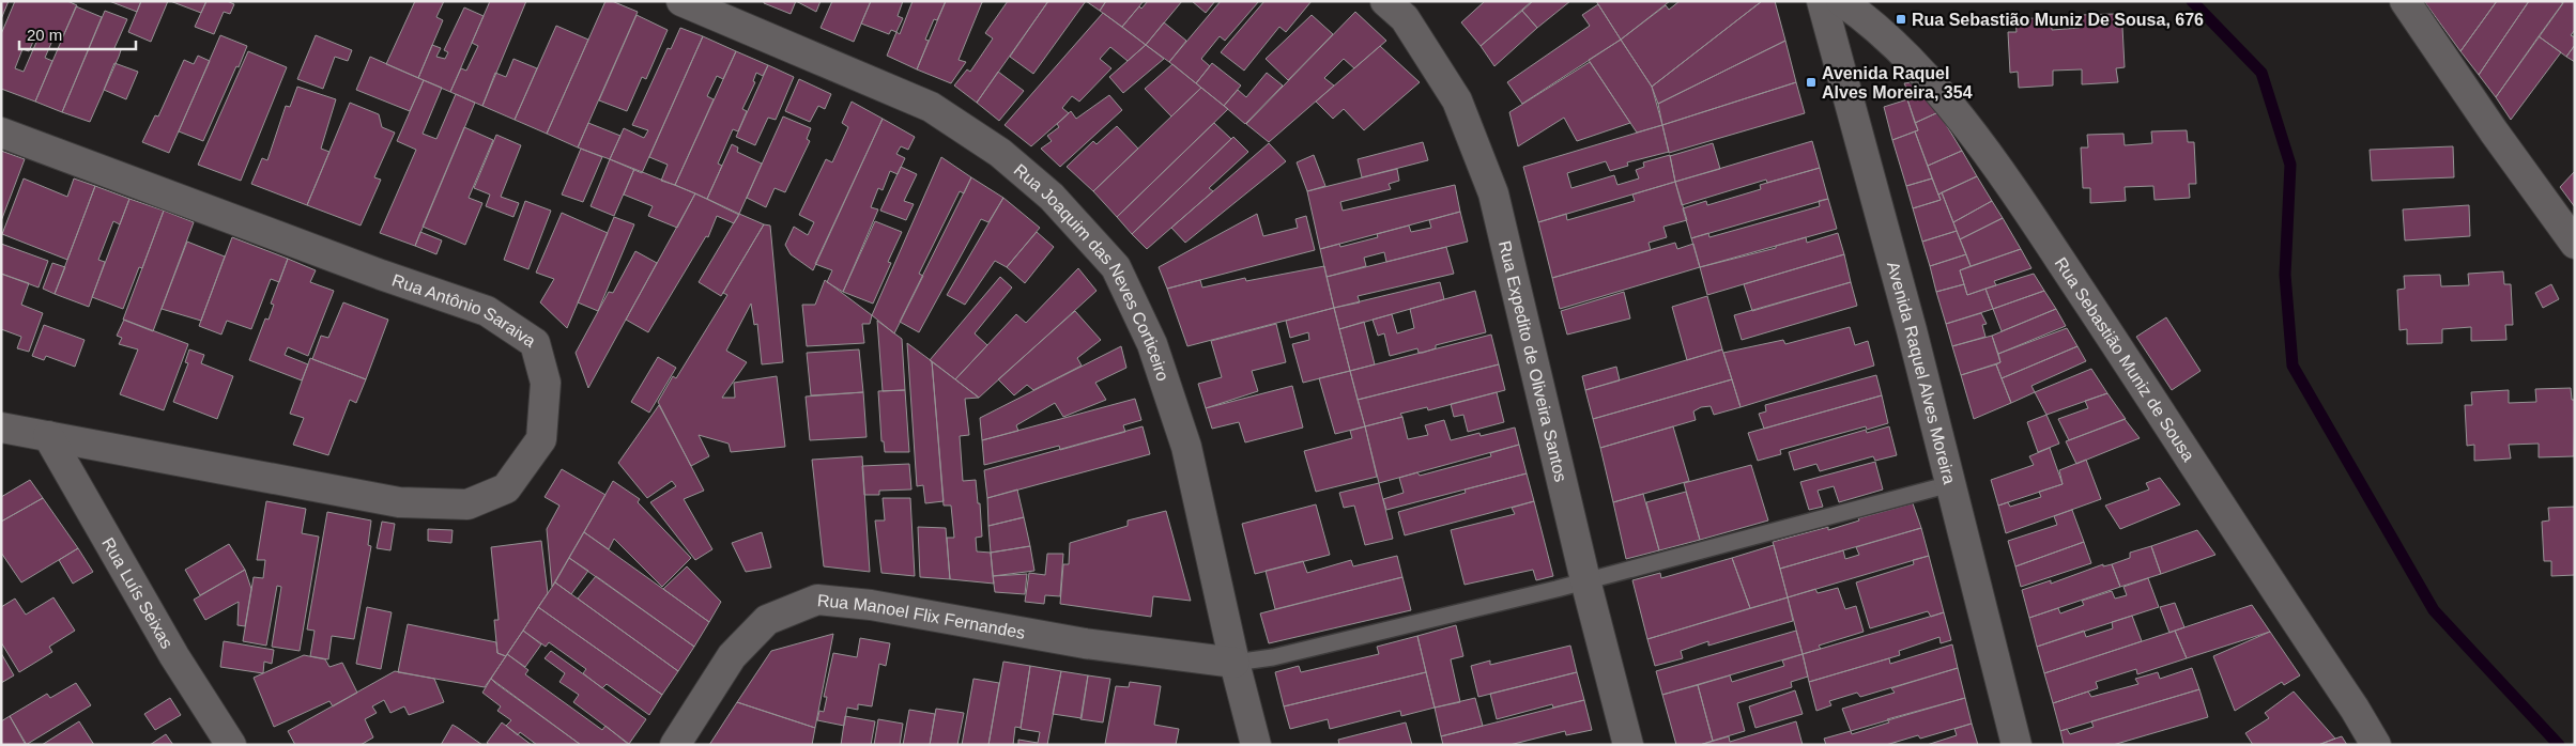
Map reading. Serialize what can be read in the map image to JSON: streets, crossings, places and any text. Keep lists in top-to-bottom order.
{
  "streets": {
    "street": [
      "Rua Joaquim das Neves Corticeiro",
      "Rua Antônio Saraiva",
      "Rua Sebastião Muniz de Sousa",
      "Rua Expedito de Oliveira Santos",
      "Avenida Raquel Alves Moreira",
      "Rua Luís Seixas",
      "Rua Manoel Flix Fernandes"
    ]
  },
  "crossings": [
    ["Rua Joaquim das Neves Corticeiro", "Rua Manoel Flix Fernandes"],
    ["Rua Antônio Saraiva", "Rua Luís Seixas"]
  ],
  "places": {
    "transit": ["Rua Sebastião Muniz De Sousa, 676", "Avenida Raquel Alves Moreira, 354"]
  },
  "scale_bar": "20 m"
}
